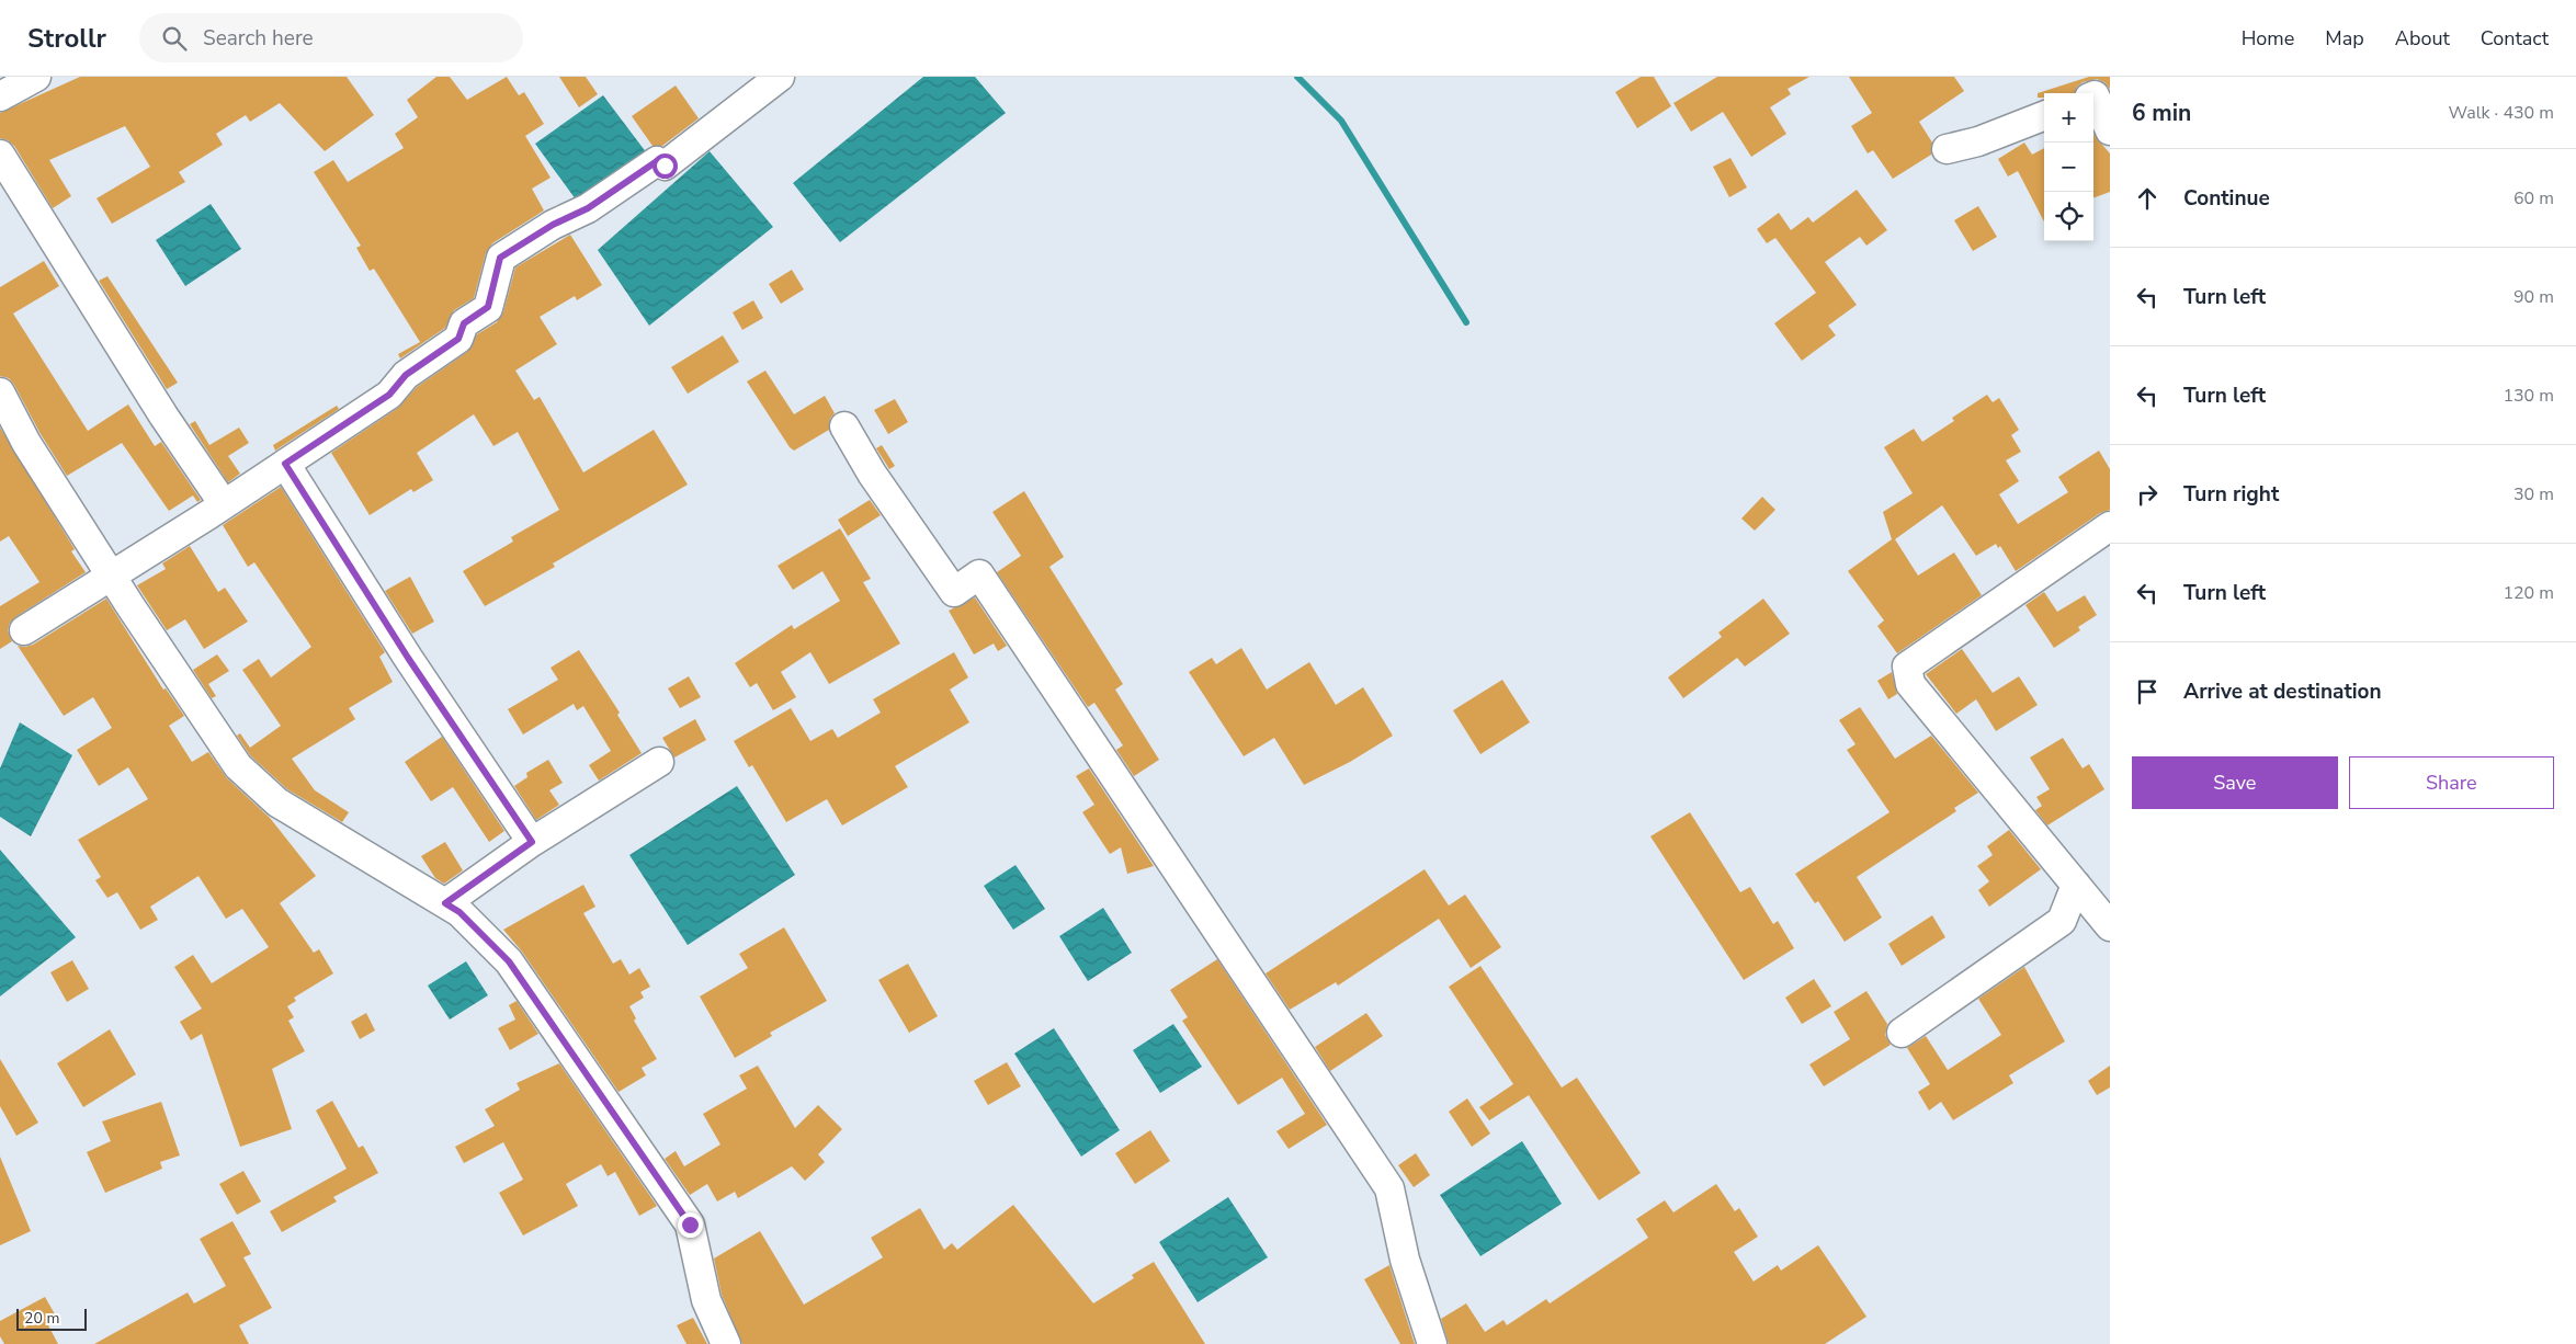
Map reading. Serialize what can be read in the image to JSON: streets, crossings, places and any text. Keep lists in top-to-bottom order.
{
  "scale_bar": "20 m",
  "page": {
    "header": "Strollr",
    "search": "Search here",
    "nav": [
      "Home",
      "Map",
      "About",
      "Contact"
    ],
    "heading": ["6 min", "Walk · 430 m"],
    "map_buttons": ["+", "−"],
    "list": [
      ["Continue", "60 m"],
      ["Turn left", "90 m"],
      ["Turn left", "130 m"],
      ["Turn right", "30 m"],
      ["Turn left", "120 m"],
      "Arrive at destination"
    ],
    "buttons": ["Save", "Share"],
    "scale": "20 m"
  }
}
